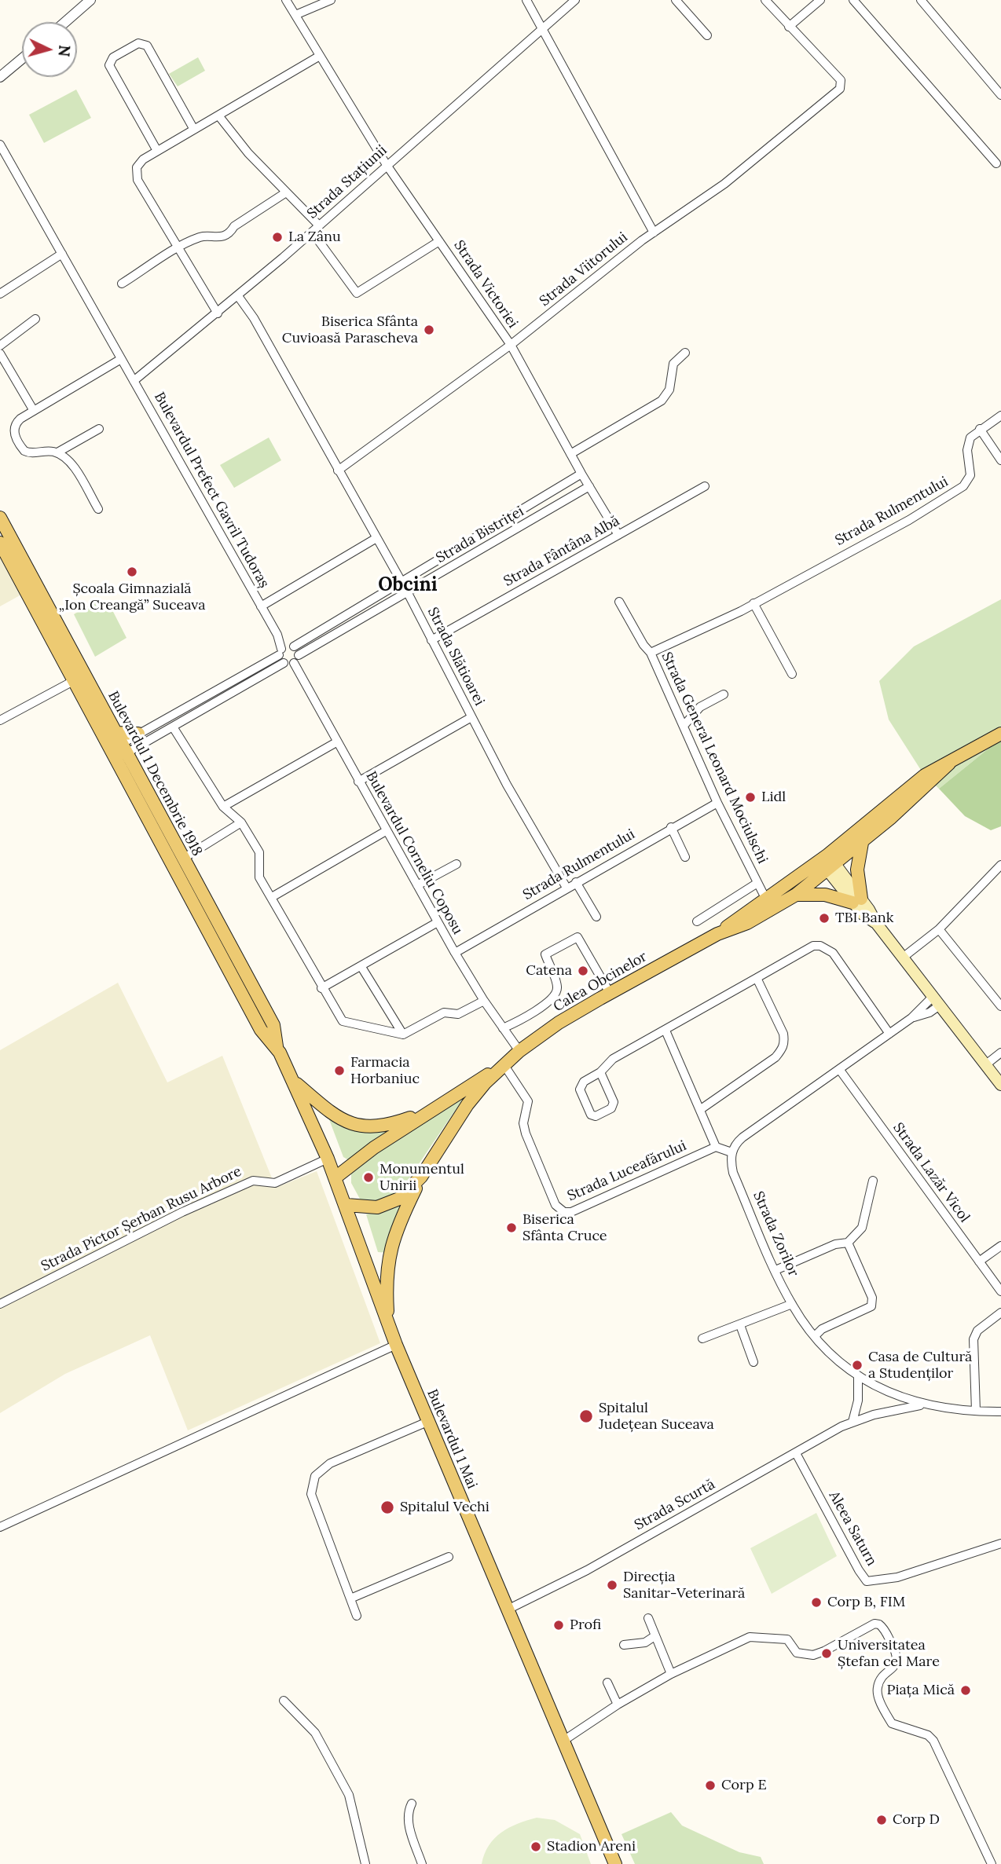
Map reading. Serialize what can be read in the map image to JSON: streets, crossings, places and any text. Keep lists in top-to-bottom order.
{
  "streets": {
    "main road": ["Bulevardul 1 Decembrie 1918", "Calea Obcinelor", "Bulevardul 1 Mai"],
    "street": [
      "Strada Stațiunii",
      "Strada Viitorului",
      "Strada Victoriei",
      "Bulevardul Prefect Gavril Tudoraș",
      "Strada Rulmentului",
      "Strada Bistriței",
      "Strada Fântâna Albă",
      "Strada Slătioarei",
      "Strada General Leonard Mociulschi",
      "Bulevardul Corneliu Coposu",
      "Strada Luceafărului",
      "Strada Lazăr Vicol",
      "Strada Pictor Șerban Rusu Arbore",
      "Strada Zorilor",
      "Strada Scurtă",
      "Aleea Saturn"
    ]
  },
  "crossings": [
    ["Strada Stațiunii", "Strada Victoriei"],
    ["Strada Stațiunii", "Bulevardul Prefect Gavril Tudoraș"],
    ["Strada Stațiunii", "Strada Slătioarei"],
    ["Strada Viitorului", "Strada Victoriei"],
    ["Strada Viitorului", "Strada Slătioarei"],
    ["Strada Victoriei", "Strada Bistriței"],
    ["Strada Victoriei", "Strada Fântâna Albă"],
    ["Bulevardul Prefect Gavril Tudoraș", "Strada Bistriței"],
    ["Strada Rulmentului", "Strada Slătioarei"],
    ["Strada Rulmentului", "Strada General Leonard Mociulschi"],
    ["Strada Rulmentului", "Bulevardul Corneliu Coposu"],
    ["Strada Bistriței", "Strada Slătioarei"],
    ["Strada Fântâna Albă", "Strada Slătioarei"],
    ["Strada General Leonard Mociulschi", "Calea Obcinelor"],
    ["Bulevardul 1 Decembrie 1918", "Bulevardul 1 Mai"],
    ["Bulevardul Corneliu Coposu", "Calea Obcinelor"],
    ["Calea Obcinelor", "Strada Luceafărului"],
    ["Calea Obcinelor", "Bulevardul 1 Mai"],
    ["Strada Pictor Șerban Rusu Arbore", "Bulevardul 1 Mai"],
    ["Strada Zorilor", "Strada Scurtă"],
    ["Bulevardul 1 Mai", "Strada Scurtă"],
    ["Strada Scurtă", "Aleea Saturn"]
  ],
  "districts": ["Obcini"],
  "places": [
    "La Zânu",
    "Biserica Sfânta Cuvioasă Parascheva",
    "Școala Gimnazială „Ion Creangă” Suceava",
    "Lidl",
    "TBI Bank",
    "Catena",
    "Farmacia Horbaniuc",
    "Monumentul Unirii",
    "Biserica Sfânta Cruce",
    "Casa de Cultură a Studenților",
    "Spitalul Județean Suceava",
    "Spitalul Vechi",
    "Direcția Sanitar-Veterinară",
    "Corp B, FIM",
    "Profi",
    "Universitatea Ștefan cel Mare",
    "Piața Mică",
    "Corp E",
    "Corp D",
    "Stadion Areni"
  ],
  "north": "right"
}
